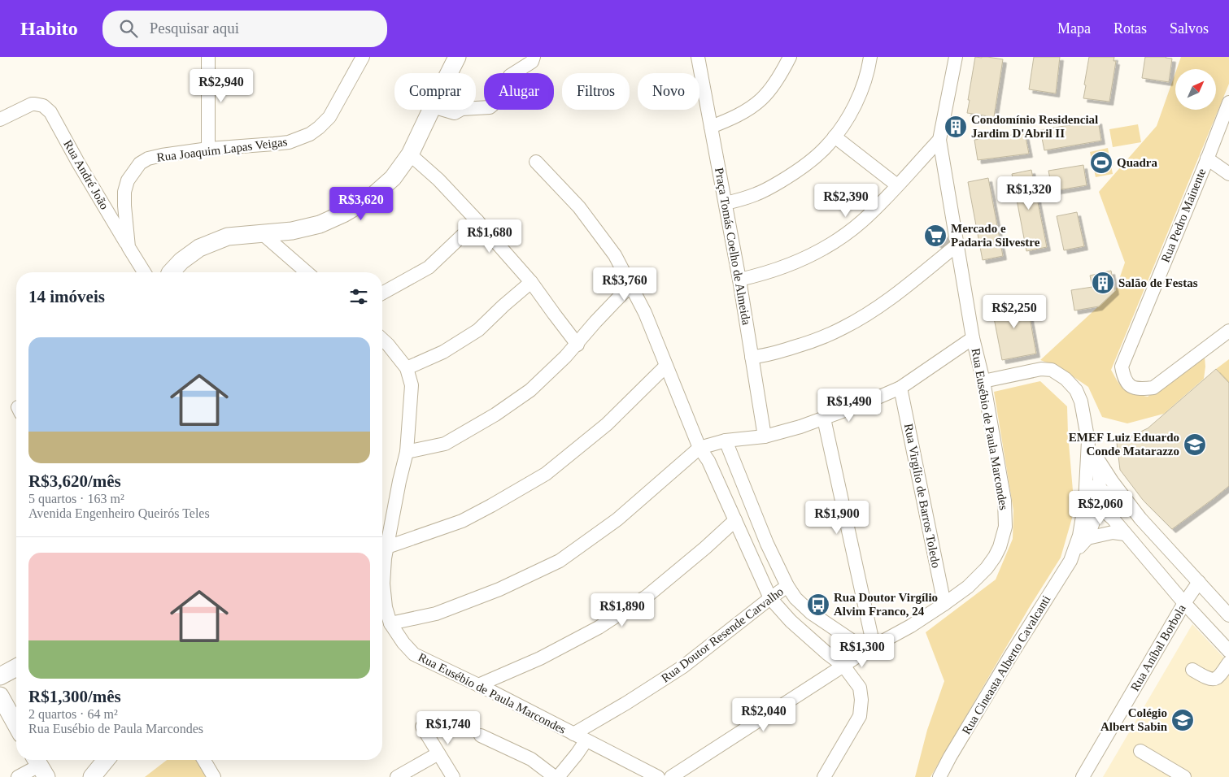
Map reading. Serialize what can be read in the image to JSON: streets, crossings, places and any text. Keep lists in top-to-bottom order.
{
  "streets": {
    "street": [
      "Rua Joaquim Lapas Veigas",
      "Rua André João",
      "Rua Pedro Mainente",
      "Praça Tomás Coelho de Almeida",
      "Rua Eusébio de Paula Marcondes",
      "Rua Virgílio de Barros Toledo",
      "Rua Doutor Resende Carvalho",
      "Rua Aníbal Borbola",
      "Rua Cineasta Alberto Cavalcanti"
    ]
  },
  "crossings": [
    ["Rua Joaquim Lapas Veigas", "Rua André João"],
    ["Rua Eusébio de Paula Marcondes", "Rua Virgílio de Barros Toledo"],
    ["Rua Eusébio de Paula Marcondes", "Rua Doutor Resende Carvalho"],
    ["Rua Eusébio de Paula Marcondes", "Rua Cineasta Alberto Cavalcanti"]
  ],
  "places": {
    "building": ["Condomínio Residencial Jardim D'Abril II", "Salão de Festas"],
    "sports": ["Quadra"],
    "supermarket": ["Mercado e Padaria Silvestre"],
    "school or university": ["EMEF Luiz Eduardo Conde Matarazzo", "Colégio Albert Sabin"],
    "bus stop": ["Rua Doutor Virgílio Alvim Franco, 24"]
  },
  "north": "top right",
  "page": {
    "header": "Habito",
    "search": "Pesquisar aqui",
    "nav": ["Mapa", "Rotas", "Salvos"],
    "price": [
      "R$2,940",
      "R$1,320",
      "R$2,390",
      "R$3,620",
      "R$1,680",
      "R$3,760",
      "R$2,250",
      "R$1,490",
      "R$2,060",
      "R$1,900",
      "R$1,890",
      "R$1,300",
      "R$2,040",
      "R$1,740"
    ],
    "chip": [
      "Comprar",
      "Alugar",
      "Filtros",
      "Novo"
    ],
    "heading": "14 imóveis",
    "list": [
      {
        "name": "R$3,620/mês",
        "note": "5 quartos · 163 m² · Avenida Engenheiro Queirós Teles"
      },
      {
        "name": "R$1,300/mês",
        "note": "2 quartos · 64 m² · Rua Eusébio de Paula Marcondes"
      }
    ]
  }
}
